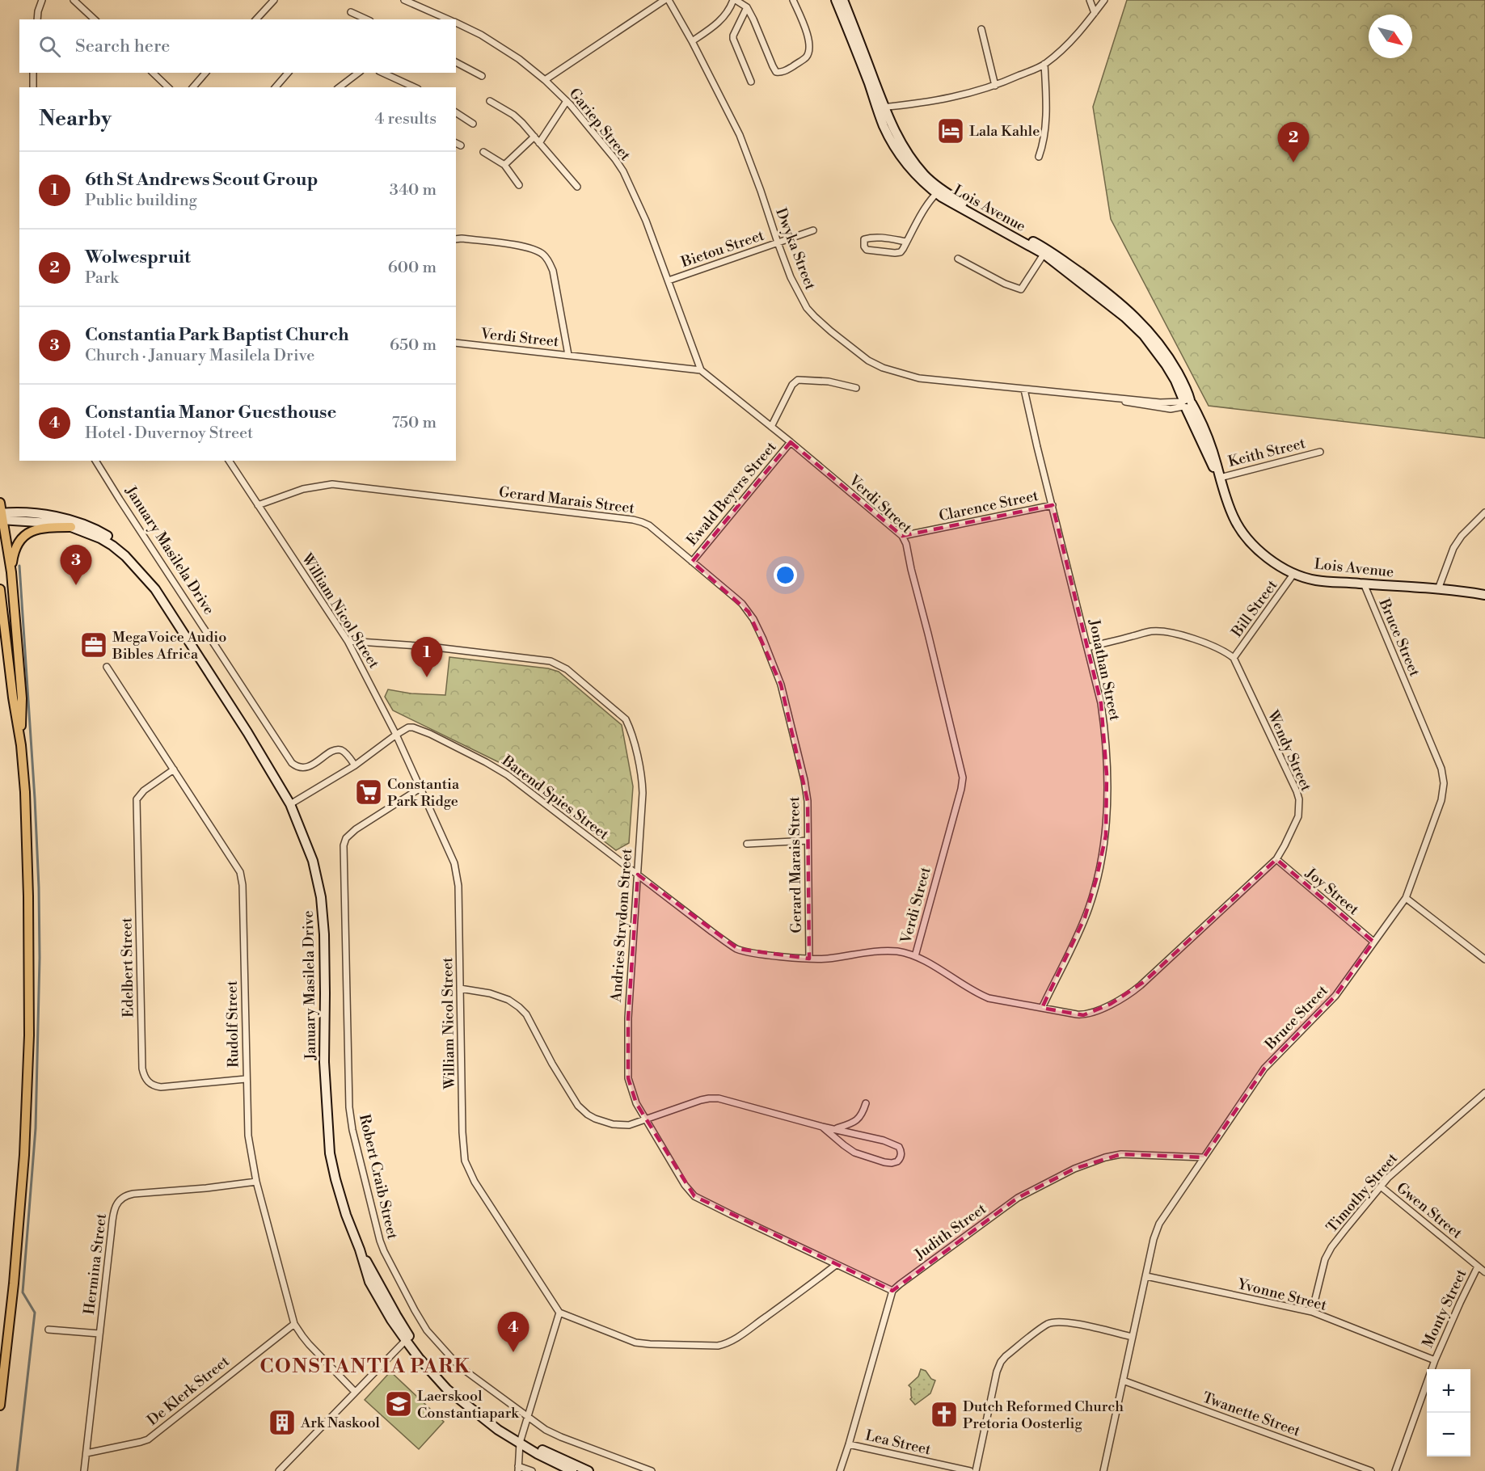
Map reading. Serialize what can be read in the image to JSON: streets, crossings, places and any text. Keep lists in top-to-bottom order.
{
  "streets": {
    "main road": ["Lois Avenue", "January Masilela Drive"],
    "street": [
      "Gariep Street",
      "Bietou Street",
      "Dwyka Street",
      "Verdi Street",
      "Keith Street",
      "Ewald Beyers Street",
      "Gerard Marais Street",
      "Clarence Street",
      "Bill Street",
      "William Nicol Street",
      "Bruce Street",
      "Jonathan Street",
      "Wendy Street",
      "Barend Spies Street",
      "Joy Street",
      "Andries Strydom Street",
      "Edelbert Street",
      "Rudolf Street",
      "Robert Craib Street",
      "Timothy Street",
      "Gwen Street",
      "Judith Street",
      "Hermina Street",
      "Yvonne Street",
      "Monty Street",
      "De Klerk Street",
      "Twanette Street",
      "Lea Street"
    ]
  },
  "crossings": [
    ["Gariep Street", "Bietou Street"],
    ["Gariep Street", "Verdi Street"],
    ["Lois Avenue", "Dwyka Street"],
    ["Lois Avenue", "Keith Street"],
    ["Lois Avenue", "Bill Street"],
    ["Lois Avenue", "Bruce Street"],
    ["Bietou Street", "Dwyka Street"],
    ["Dwyka Street", "Jonathan Street"],
    ["Verdi Street", "Ewald Beyers Street"],
    ["Verdi Street", "Clarence Street"],
    ["Verdi Street", "Barend Spies Street"],
    ["Ewald Beyers Street", "Gerard Marais Street"],
    ["Gerard Marais Street", "William Nicol Street"],
    ["Gerard Marais Street", "Barend Spies Street"],
    ["Clarence Street", "Jonathan Street"],
    ["Bill Street", "Wendy Street"],
    ["William Nicol Street", "Barend Spies Street"],
    ["William Nicol Street", "Andries Strydom Street"],
    ["William Nicol Street", "Robert Craib Street"],
    ["Bruce Street", "Joy Street"],
    ["Bruce Street", "Judith Street"],
    ["Bruce Street", "Yvonne Street"],
    ["Bruce Street", "Twanette Street"],
    ["Jonathan Street", "Wendy Street"],
    ["Jonathan Street", "Barend Spies Street"],
    ["Wendy Street", "Barend Spies Street"],
    ["Wendy Street", "Joy Street"],
    ["Barend Spies Street", "Andries Strydom Street"],
    ["Andries Strydom Street", "Judith Street"],
    ["Edelbert Street", "Rudolf Street"],
    ["Rudolf Street", "Hermina Street"],
    ["Rudolf Street", "De Klerk Street"],
    ["Timothy Street", "Gwen Street"],
    ["Timothy Street", "Yvonne Street"],
    ["Gwen Street", "Monty Street"],
    ["Hermina Street", "De Klerk Street"],
    ["Yvonne Street", "Monty Street"]
  ],
  "districts": ["CONSTANTIA PARK"],
  "places": {
    "hotel": ["Lala Kahle"],
    "office": ["MegaVoice Audio Bibles Africa"],
    "supermarket": ["Constantia Park Ridge"],
    "school or university": ["Laerskool Constantiapark"],
    "church": ["Dutch Reformed Church Pretoria Oosterlig"],
    "building": ["Ark Naskool"]
  },
  "north": "bottom right",
  "page": {
    "search": "Search here",
    "heading": ["Nearby", "4 results"],
    "pins": [
      "2",
      "3",
      "1",
      "4"
    ],
    "list": [
      {
        "mark": "1",
        "name": "6th St Andrews Scout Group",
        "note": "Public building",
        "value": "340 m"
      },
      {
        "mark": "2",
        "name": "Wolwespruit",
        "note": "Park",
        "value": "600 m"
      },
      {
        "mark": "3",
        "name": "Constantia Park Baptist Church",
        "note": "Church · January Masilela Drive",
        "value": "650 m"
      },
      {
        "mark": "4",
        "name": "Constantia Manor Guesthouse",
        "note": "Hotel · Duvernoy Street",
        "value": "750 m"
      }
    ],
    "map_buttons": ["+", "−"]
  }
}
